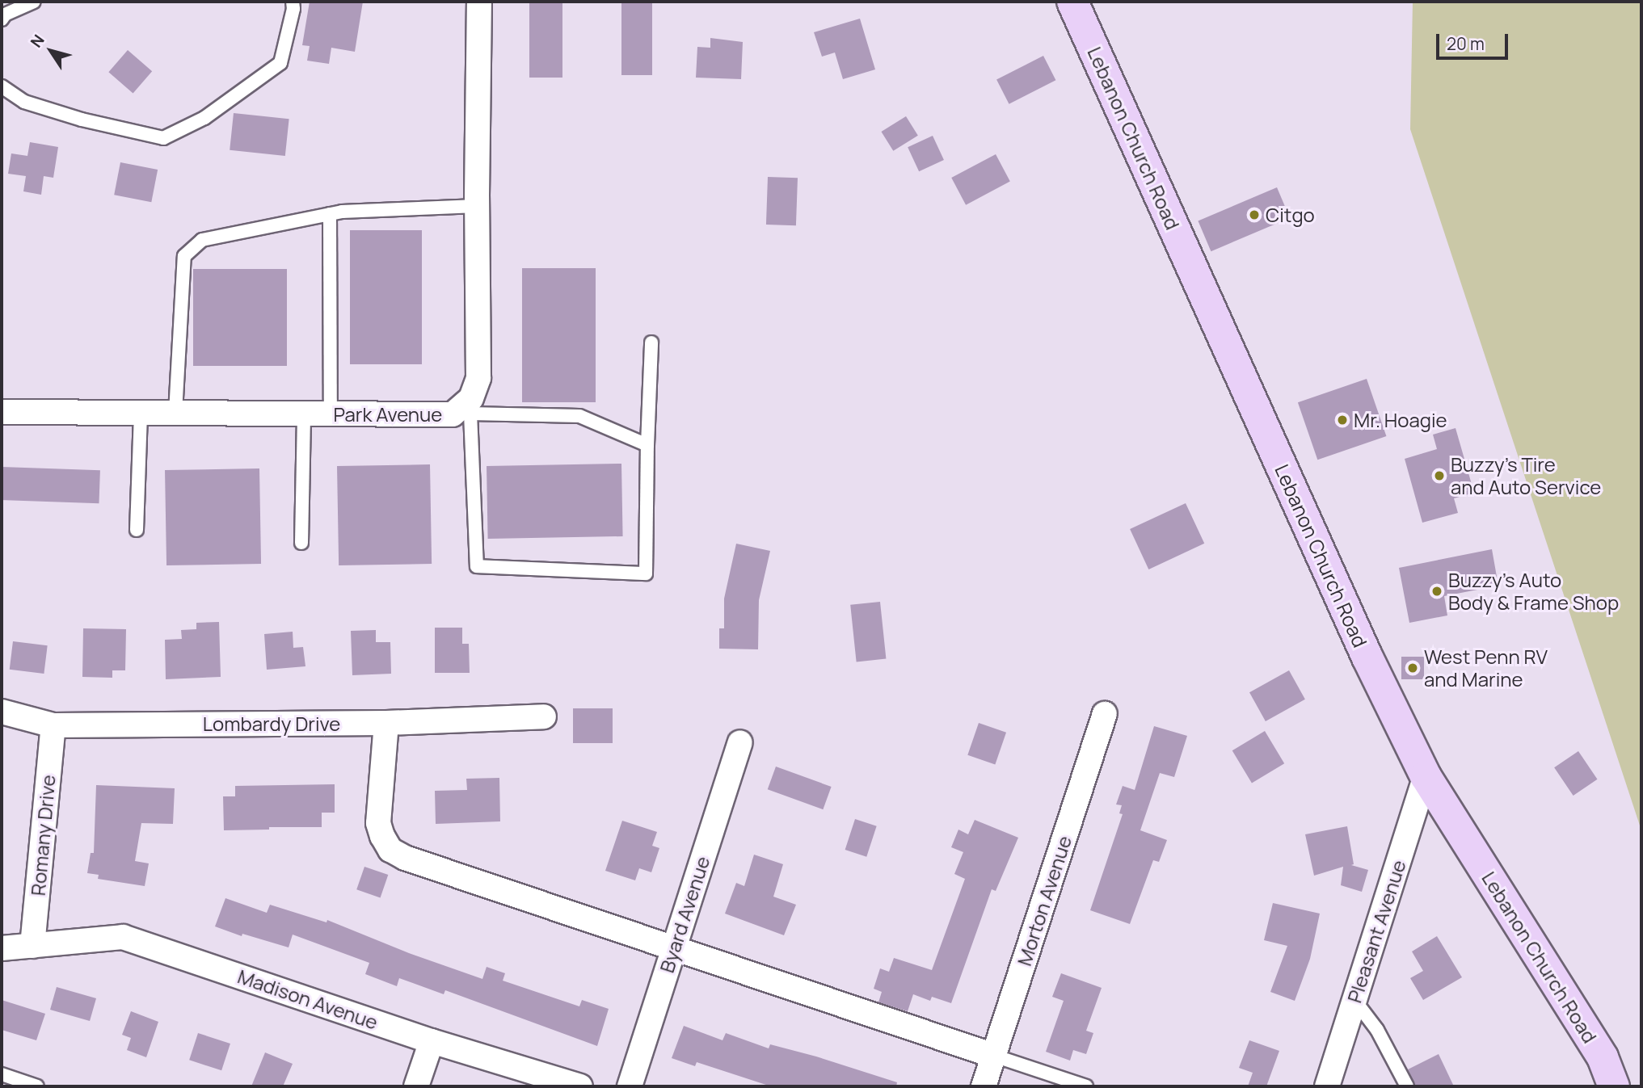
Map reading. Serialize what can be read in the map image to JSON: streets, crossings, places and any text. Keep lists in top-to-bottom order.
{
  "streets": {
    "main road": ["Lebanon Church Road"],
    "street": [
      "Park Avenue",
      "Lombardy Drive",
      "Romany Drive",
      "Morton Avenue",
      "Byard Avenue",
      "Pleasant Avenue",
      "Madison Avenue"
    ]
  },
  "crossings": [
    ["Lebanon Church Road", "Pleasant Avenue"],
    ["Lombardy Drive", "Romany Drive"],
    ["Romany Drive", "Madison Avenue"]
  ],
  "places": [
    "Citgo",
    "Mr. Hoagie",
    "Buzzy's Tire and Auto Service",
    "Buzzy's Auto Body & Frame Shop",
    "West Penn RV and Marine"
  ],
  "scale_bar": "20 m",
  "north": "top left"
}
